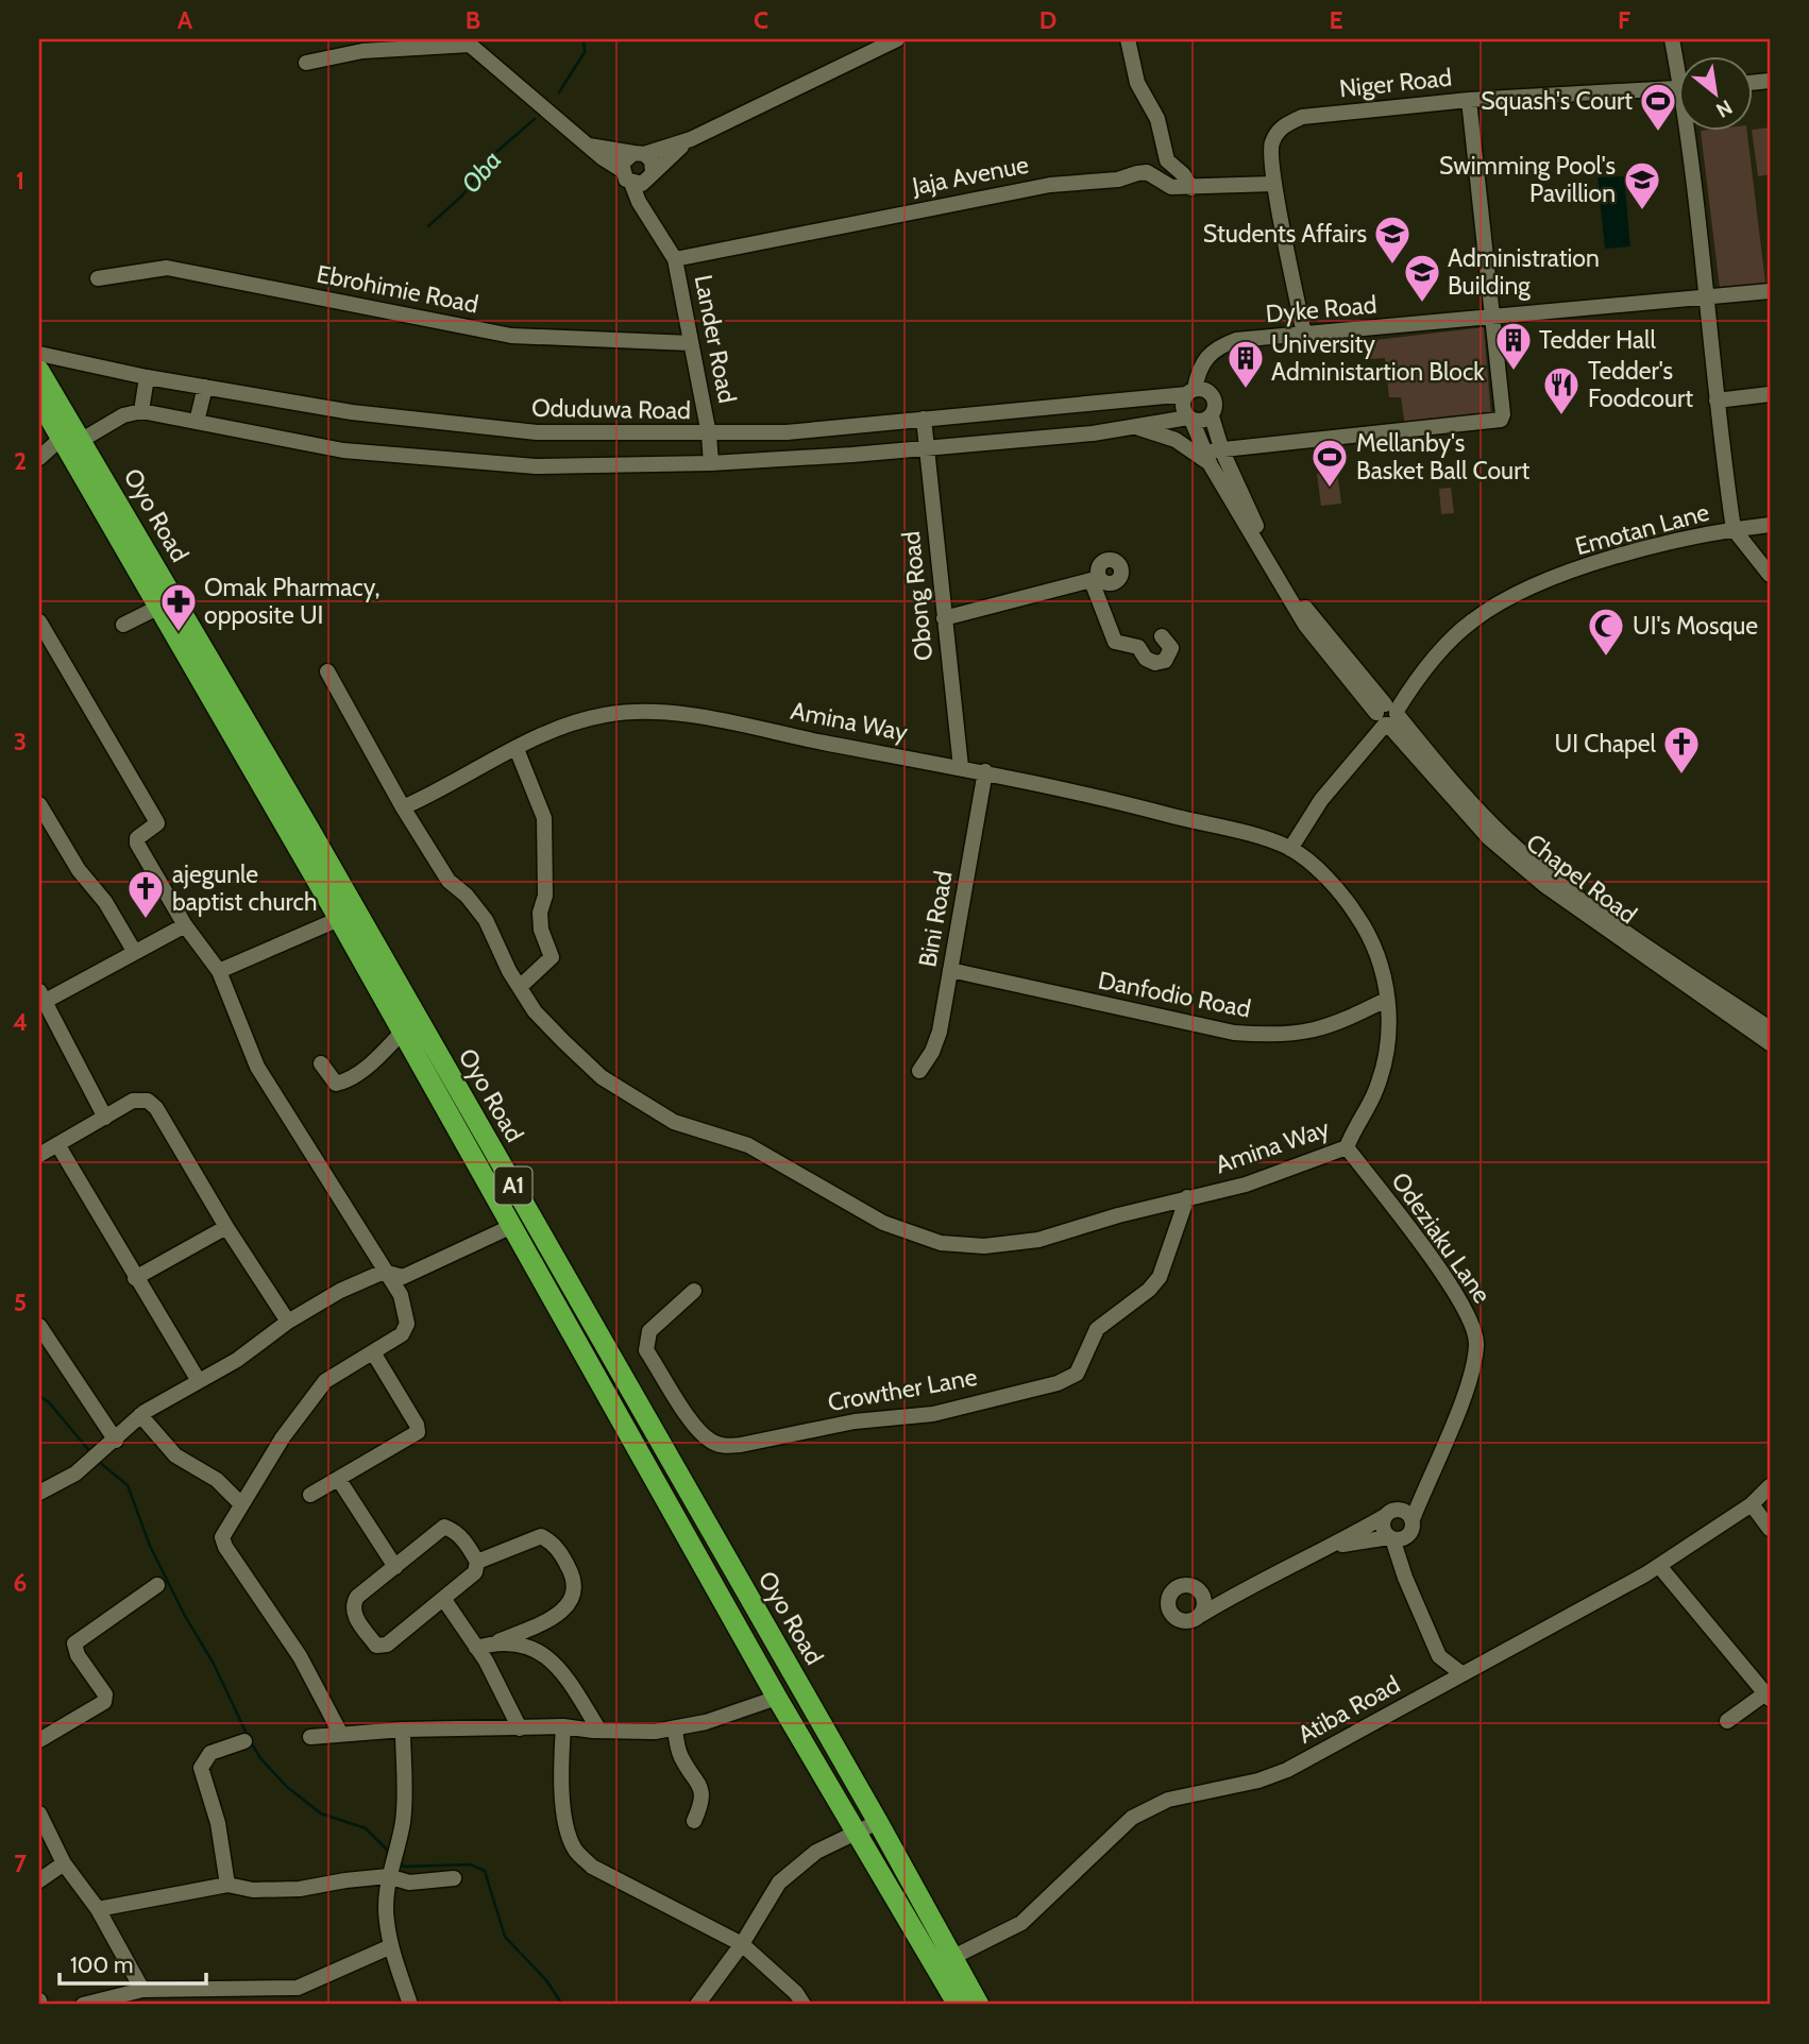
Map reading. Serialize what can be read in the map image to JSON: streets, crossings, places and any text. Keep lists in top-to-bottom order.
{
  "streets": {
    "highway": ["Oyo Road", "A1"],
    "street": [
      "Niger Road",
      "Jaja Avenue",
      "Ebrohimie Road",
      "Dyke Road",
      "Lander Road",
      "Oduduwa Road",
      "Emotan Lane",
      "Obong Road",
      "Amina Way",
      "Chapel Road",
      "Bini Road",
      "Danfodio Road",
      "Odeziaku Lane",
      "Crowther Lane",
      "Atiba Road"
    ]
  },
  "crossings": [
    ["Niger Road", "Jaja Avenue"],
    ["Jaja Avenue", "Lander Road"],
    ["Ebrohimie Road", "Lander Road"],
    ["Dyke Road", "Oduduwa Road"],
    ["Dyke Road", "Emotan Lane"],
    ["Dyke Road", "Chapel Road"],
    ["Lander Road", "Oduduwa Road"],
    ["Oduduwa Road", "Obong Road"],
    ["Oduduwa Road", "Chapel Road"],
    ["Oyo Road", "Atiba Road"],
    ["Emotan Lane", "Amina Way"],
    ["Emotan Lane", "Chapel Road"],
    ["Obong Road", "Amina Way"],
    ["Amina Way", "Bini Road"],
    ["Amina Way", "Danfodio Road"],
    ["Amina Way", "Odeziaku Lane"],
    ["Amina Way", "Crowther Lane"],
    ["Bini Road", "Danfodio Road"]
  ],
  "water": ["Oba"],
  "places": {
    "sports": ["Squash's Court", "Mellanby's Basket Ball Court"],
    "school or university": ["Swimming Pool's Pavillion", "Students Affairs", "Administration Building"],
    "building": ["Tedder Hall", "University Administartion Block"],
    "restaurant": ["Tedder's Foodcourt"],
    "pharmacy": ["Omak Pharmacy, opposite UI"],
    "mosque": ["UI's Mosque"],
    "church": ["UI Chapel", "ajegunle baptist church"]
  },
  "scale_bar": "100 m",
  "north": "bottom right",
  "grid": {
    "columns": [
      "A",
      "B",
      "C",
      "D",
      "E",
      "F"
    ],
    "rows": [
      "1",
      "2",
      "3",
      "4",
      "5",
      "6",
      "7"
    ]
  }
}
